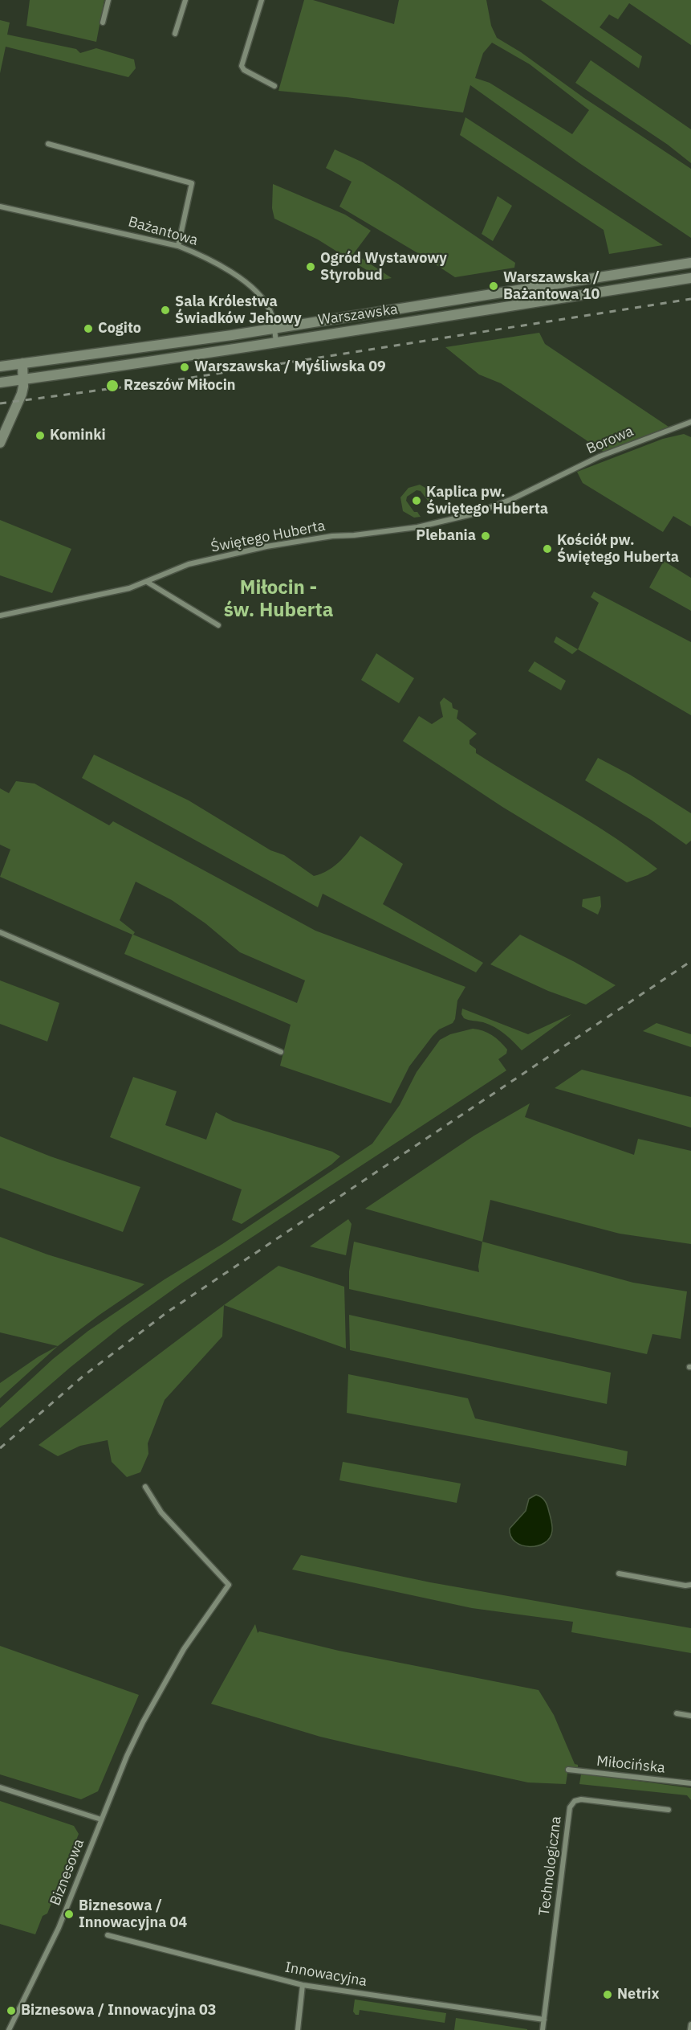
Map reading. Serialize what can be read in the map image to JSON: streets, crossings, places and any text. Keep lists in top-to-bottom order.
{
  "streets": {
    "main road": ["Warszawska"],
    "street": [
      "Bażantowa",
      "Borowa",
      "Świętego Huberta",
      "Miłocińska",
      "Technologiczna",
      "Biznesowa",
      "Innowacyjna"
    ]
  },
  "crossings": [
    ["Bażantowa", "Warszawska"],
    ["Borowa", "Świętego Huberta"],
    ["Technologiczna", "Innowacyjna"]
  ],
  "districts": ["Miłocin - św. Huberta"],
  "places": [
    "Ogród Wystawowy Styrobud",
    "Warszawska / Bażantowa 10",
    "Sala Królestwa Świadków Jehowy",
    "Cogito",
    "Warszawska / Myśliwska 09",
    "Rzeszów Miłocin",
    "Kominki",
    "Kaplica pw. Świętego Huberta",
    "Plebania",
    "Kościół pw. Świętego Huberta",
    "Biznesowa / Innowacyjna 04",
    "Netrix",
    "Biznesowa / Innowacyjna 03"
  ]
}
